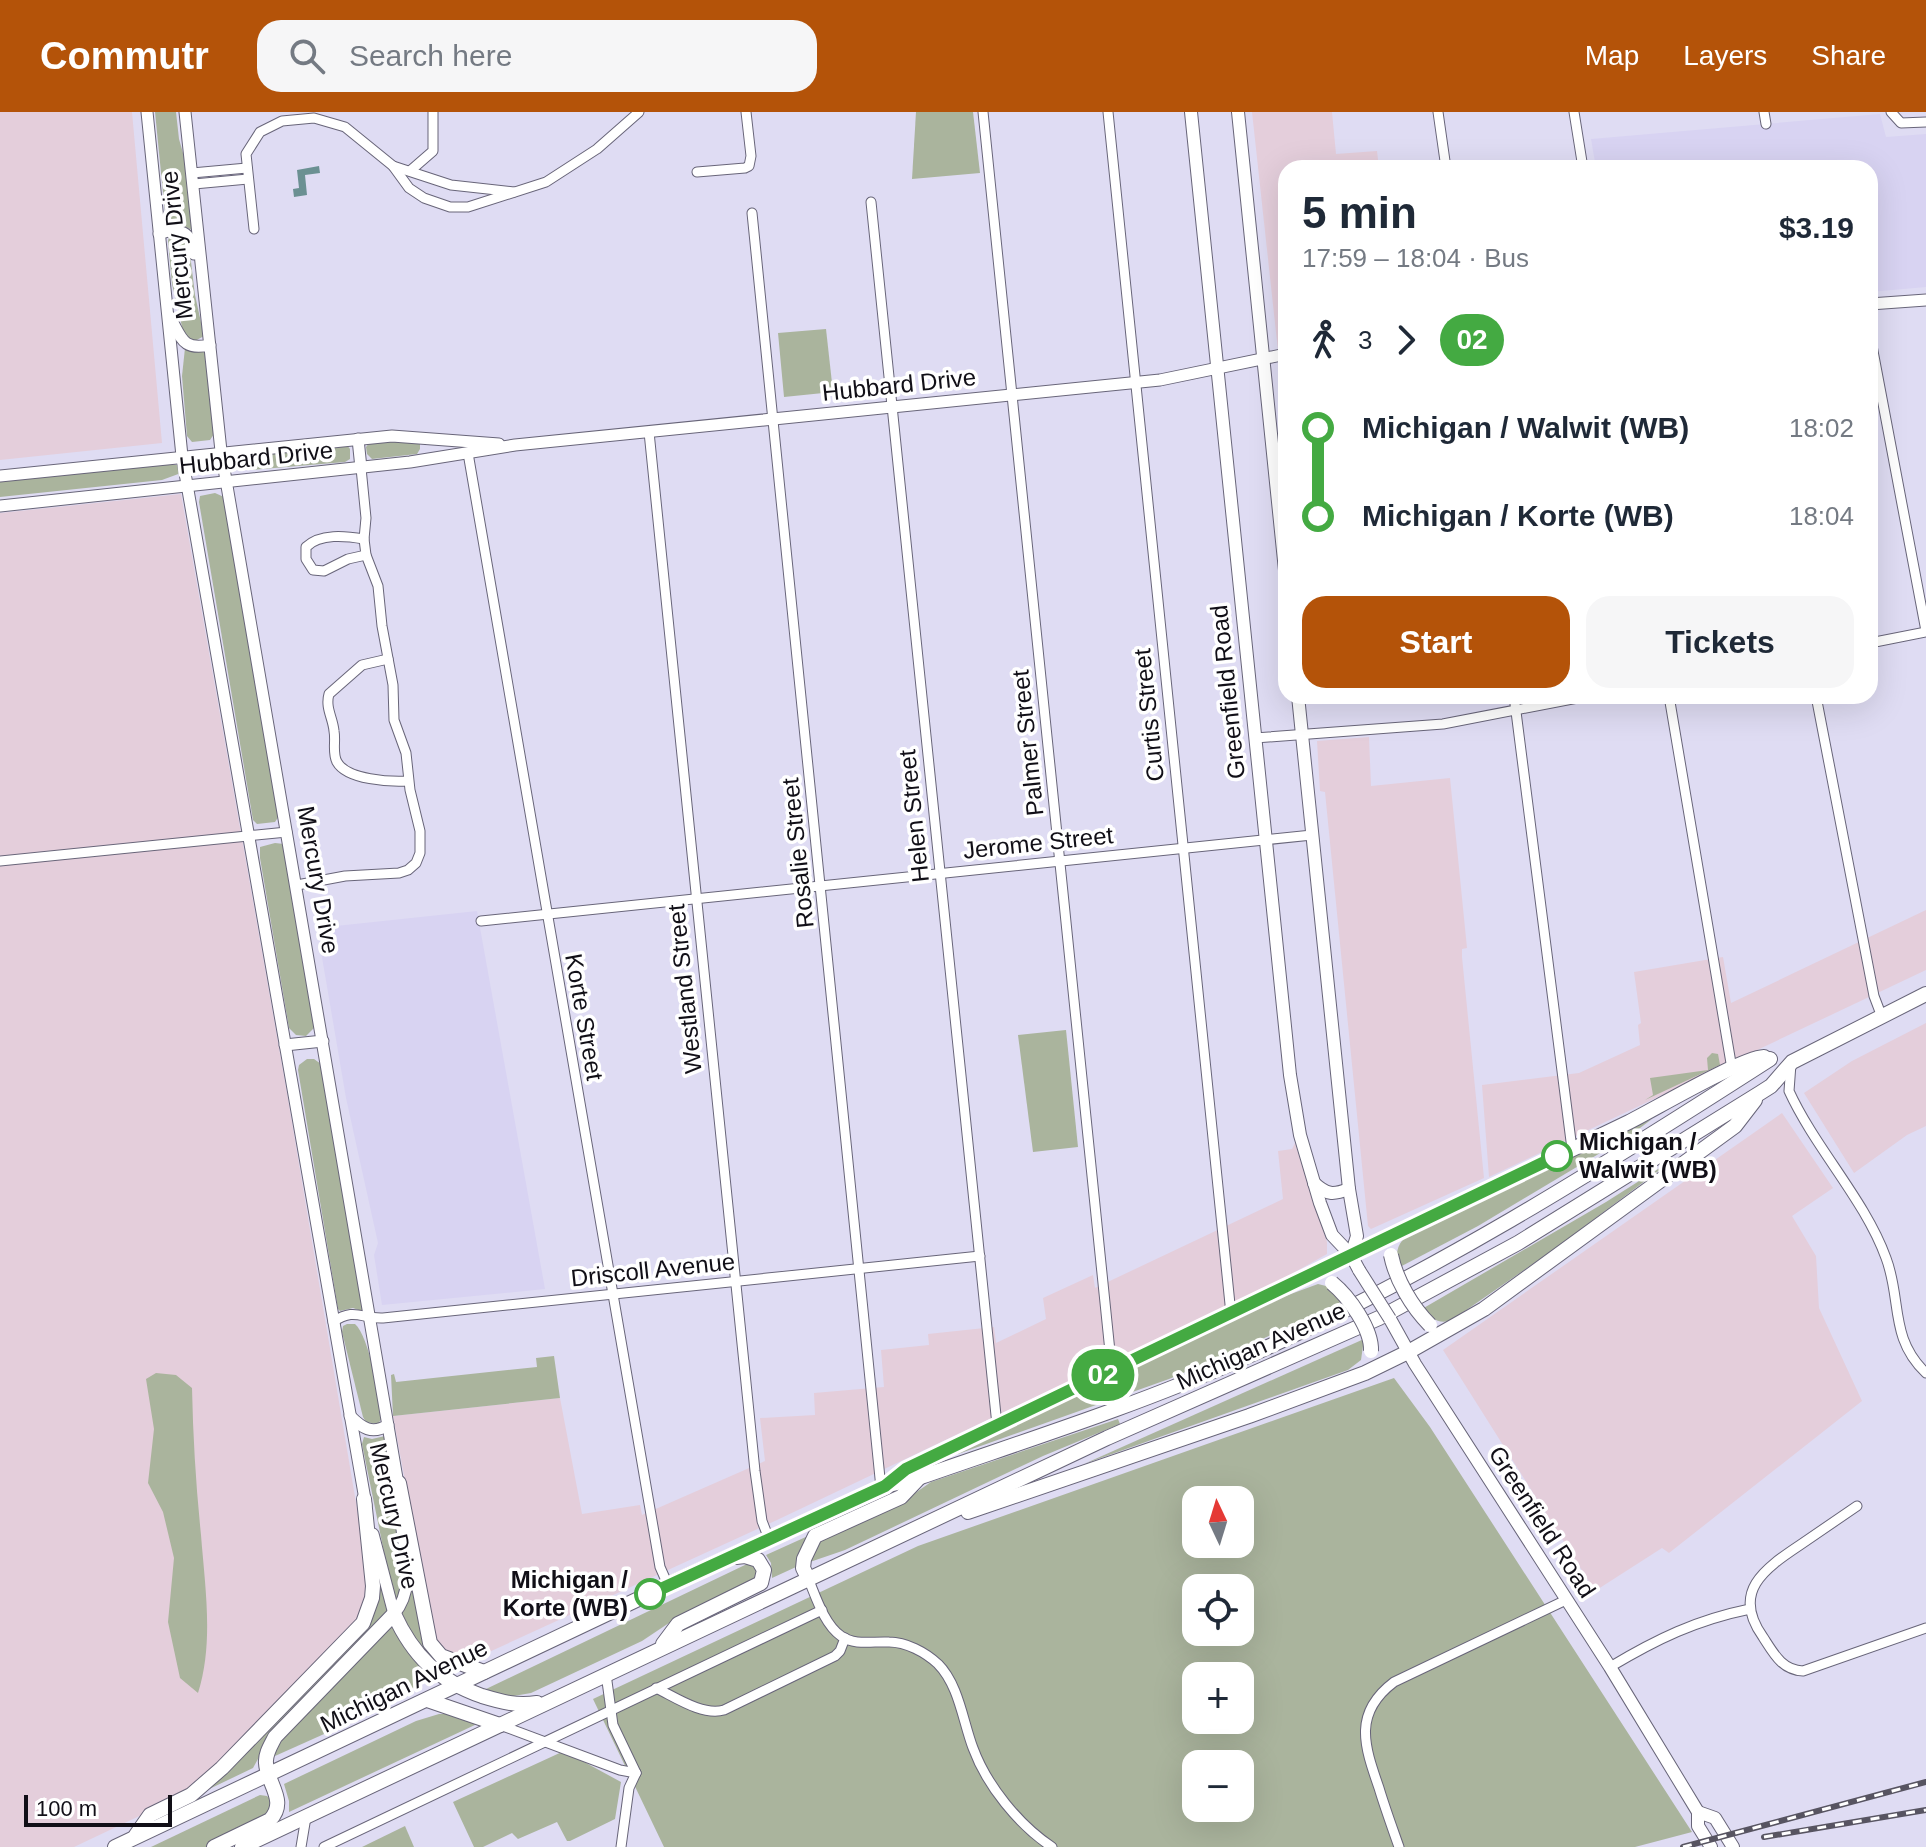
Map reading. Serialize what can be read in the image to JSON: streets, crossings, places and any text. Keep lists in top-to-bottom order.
{
  "streets": {
    "main road": ["Greenfield Road", "Michigan Avenue"],
    "street": [
      "Mercury Drive",
      "Hubbard Drive",
      "Curtis Street",
      "Palmer Street",
      "Helen Street",
      "Jerome Street",
      "Rosalie Street",
      "Westland Street",
      "Korte Street",
      "Driscoll Avenue"
    ]
  },
  "crossings": [
    ["Mercury Drive", "Hubbard Drive"],
    ["Mercury Drive", "Driscoll Avenue"],
    ["Hubbard Drive", "Greenfield Road"],
    ["Hubbard Drive", "Curtis Street"],
    ["Hubbard Drive", "Palmer Street"],
    ["Hubbard Drive", "Helen Street"],
    ["Hubbard Drive", "Rosalie Street"],
    ["Hubbard Drive", "Westland Street"],
    ["Hubbard Drive", "Korte Street"],
    ["Greenfield Road", "Jerome Street"],
    ["Curtis Street", "Jerome Street"],
    ["Palmer Street", "Jerome Street"],
    ["Helen Street", "Jerome Street"],
    ["Helen Street", "Driscoll Avenue"],
    ["Jerome Street", "Rosalie Street"],
    ["Jerome Street", "Westland Street"],
    ["Jerome Street", "Korte Street"],
    ["Rosalie Street", "Driscoll Avenue"],
    ["Rosalie Street", "Michigan Avenue"],
    ["Westland Street", "Driscoll Avenue"],
    ["Westland Street", "Michigan Avenue"],
    ["Korte Street", "Driscoll Avenue"],
    ["Korte Street", "Michigan Avenue"]
  ],
  "places": ["Michigan / Walwit (WB)", "Michigan / Korte (WB)"],
  "lines": ["bus line 02"],
  "scale_bar": "100 m",
  "north": "top",
  "page": {
    "header": "Commutr",
    "search": "Search here",
    "nav": ["Map", "Layers", "Share"],
    "on_map": "02",
    "heading": ["5 min", "17:59 – 18:04 · Bus", "$3.19"],
    "legs": ["3", "02"],
    "list": [
      {
        "name": "Michigan / Walwit (WB)",
        "value": "18:02"
      },
      {
        "name": "Michigan / Korte (WB)",
        "value": "18:04"
      }
    ],
    "buttons": ["Start", "Tickets"],
    "map_buttons": ["+", "−"],
    "scale": "100 m"
  }
}
